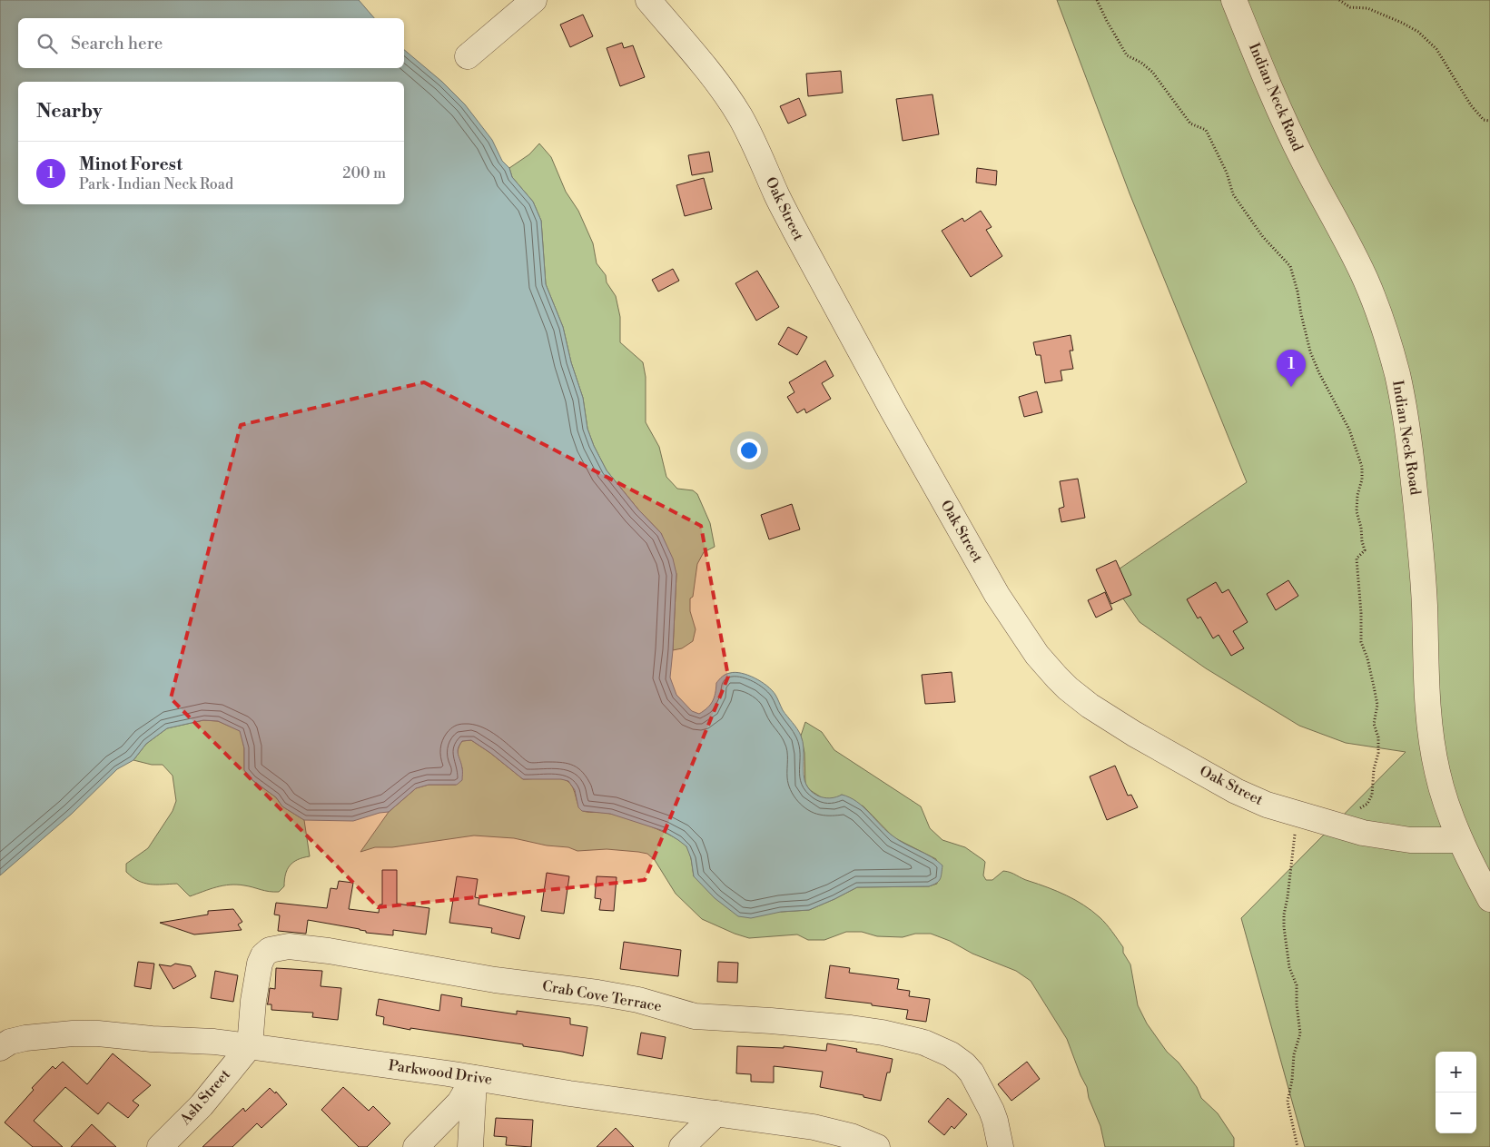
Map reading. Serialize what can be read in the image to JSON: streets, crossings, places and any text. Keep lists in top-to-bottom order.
{
  "streets": {
    "street": [
      "Indian Neck Road",
      "Oak Street",
      "Crab Cove Terrace",
      "Parkwood Drive",
      "Ash Street"
    ]
  },
  "crossings": [
    ["Indian Neck Road", "Oak Street"],
    ["Crab Cove Terrace", "Parkwood Drive"],
    ["Crab Cove Terrace", "Ash Street"],
    ["Parkwood Drive", "Ash Street"]
  ],
  "page": {
    "search": "Search here",
    "heading": "Nearby",
    "list": [
      {
        "mark": "1",
        "name": "Minot Forest",
        "note": "Park · Indian Neck Road",
        "value": "200 m"
      }
    ],
    "pins": "1",
    "map_buttons": ["+", "−"]
  }
}
